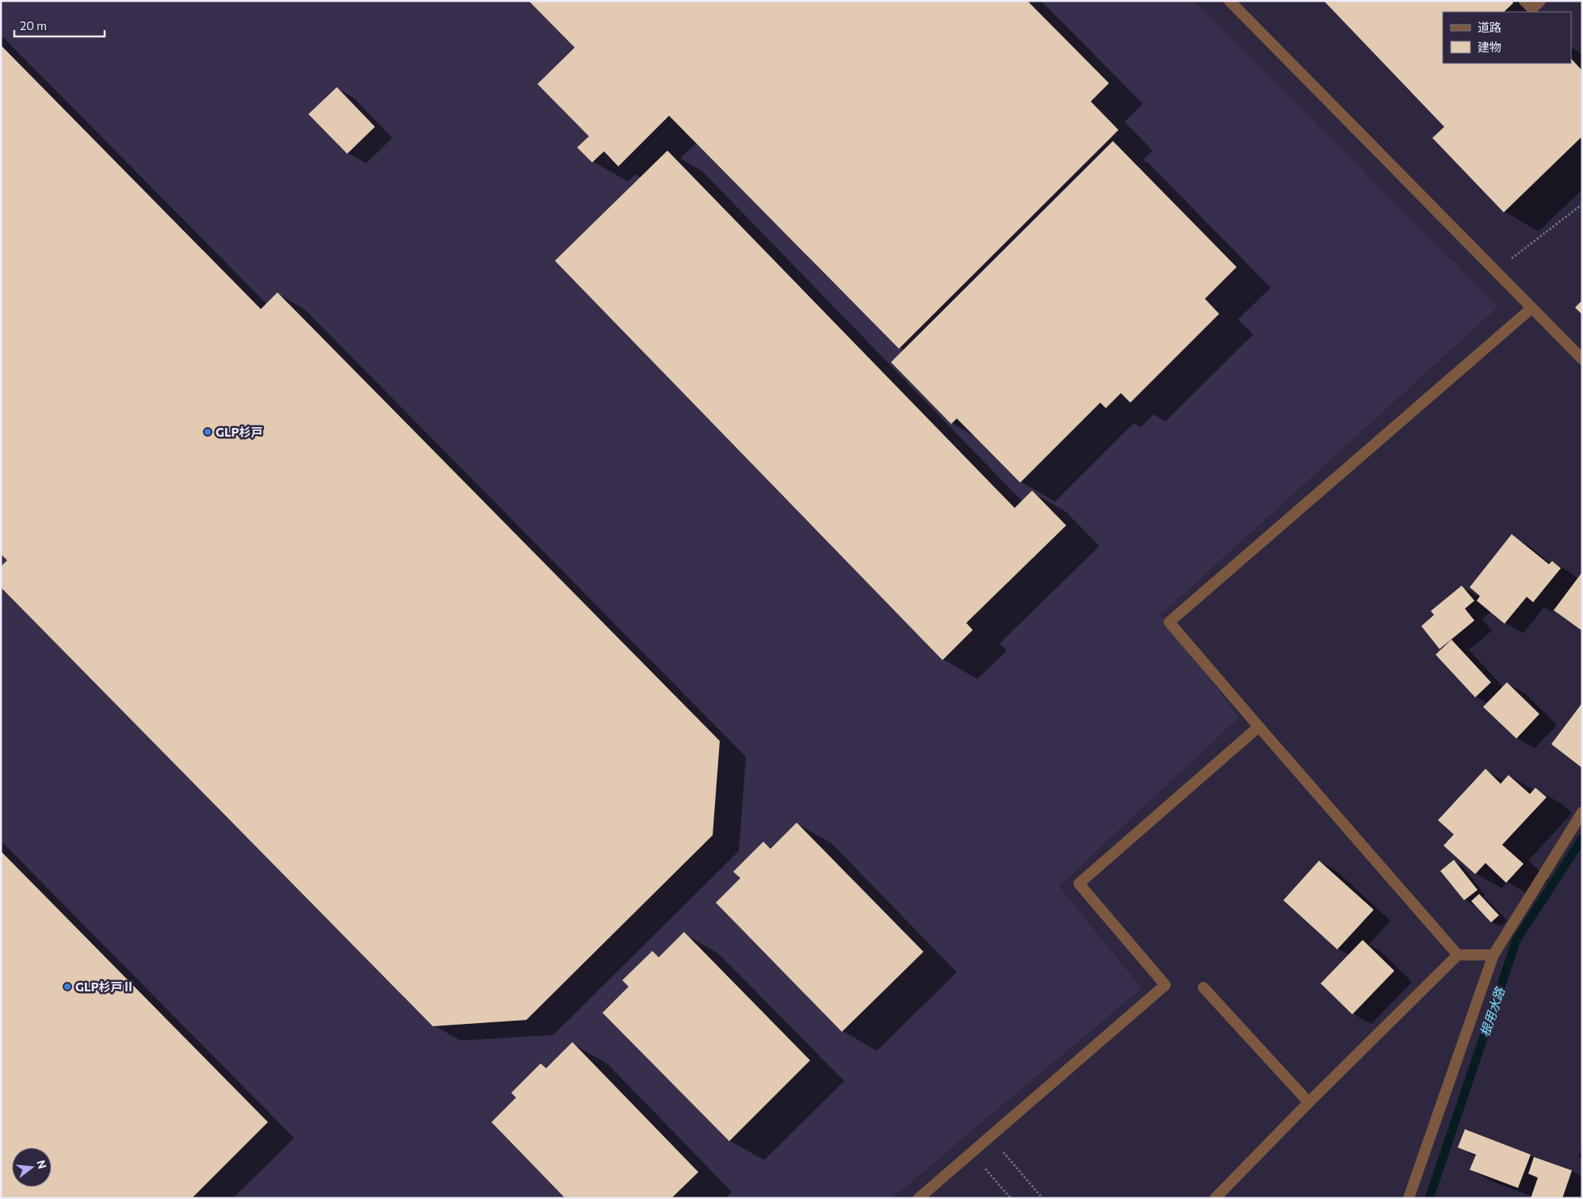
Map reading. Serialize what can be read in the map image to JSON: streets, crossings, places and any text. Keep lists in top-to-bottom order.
{
  "water": ["根用水路"],
  "places": ["GLP杉戸", "GLP杉戸Ⅱ"],
  "legend": ["道路", "建物"],
  "scale_bar": "20 m",
  "north": "right"
}
